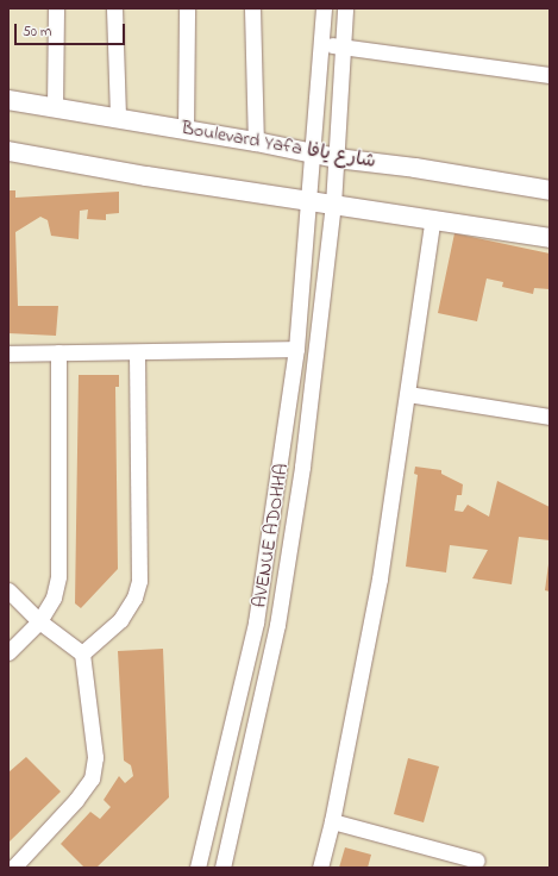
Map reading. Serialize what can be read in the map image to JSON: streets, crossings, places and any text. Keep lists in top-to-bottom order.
{
  "streets": {
    "street": ["Boulevard Yafa شارع يافا", "AVENUE ADOHHA"]
  },
  "crossings": [
    ["Boulevard Yafa شارع يافا", "AVENUE ADOHHA"]
  ],
  "scale_bar": "50 m"
}
